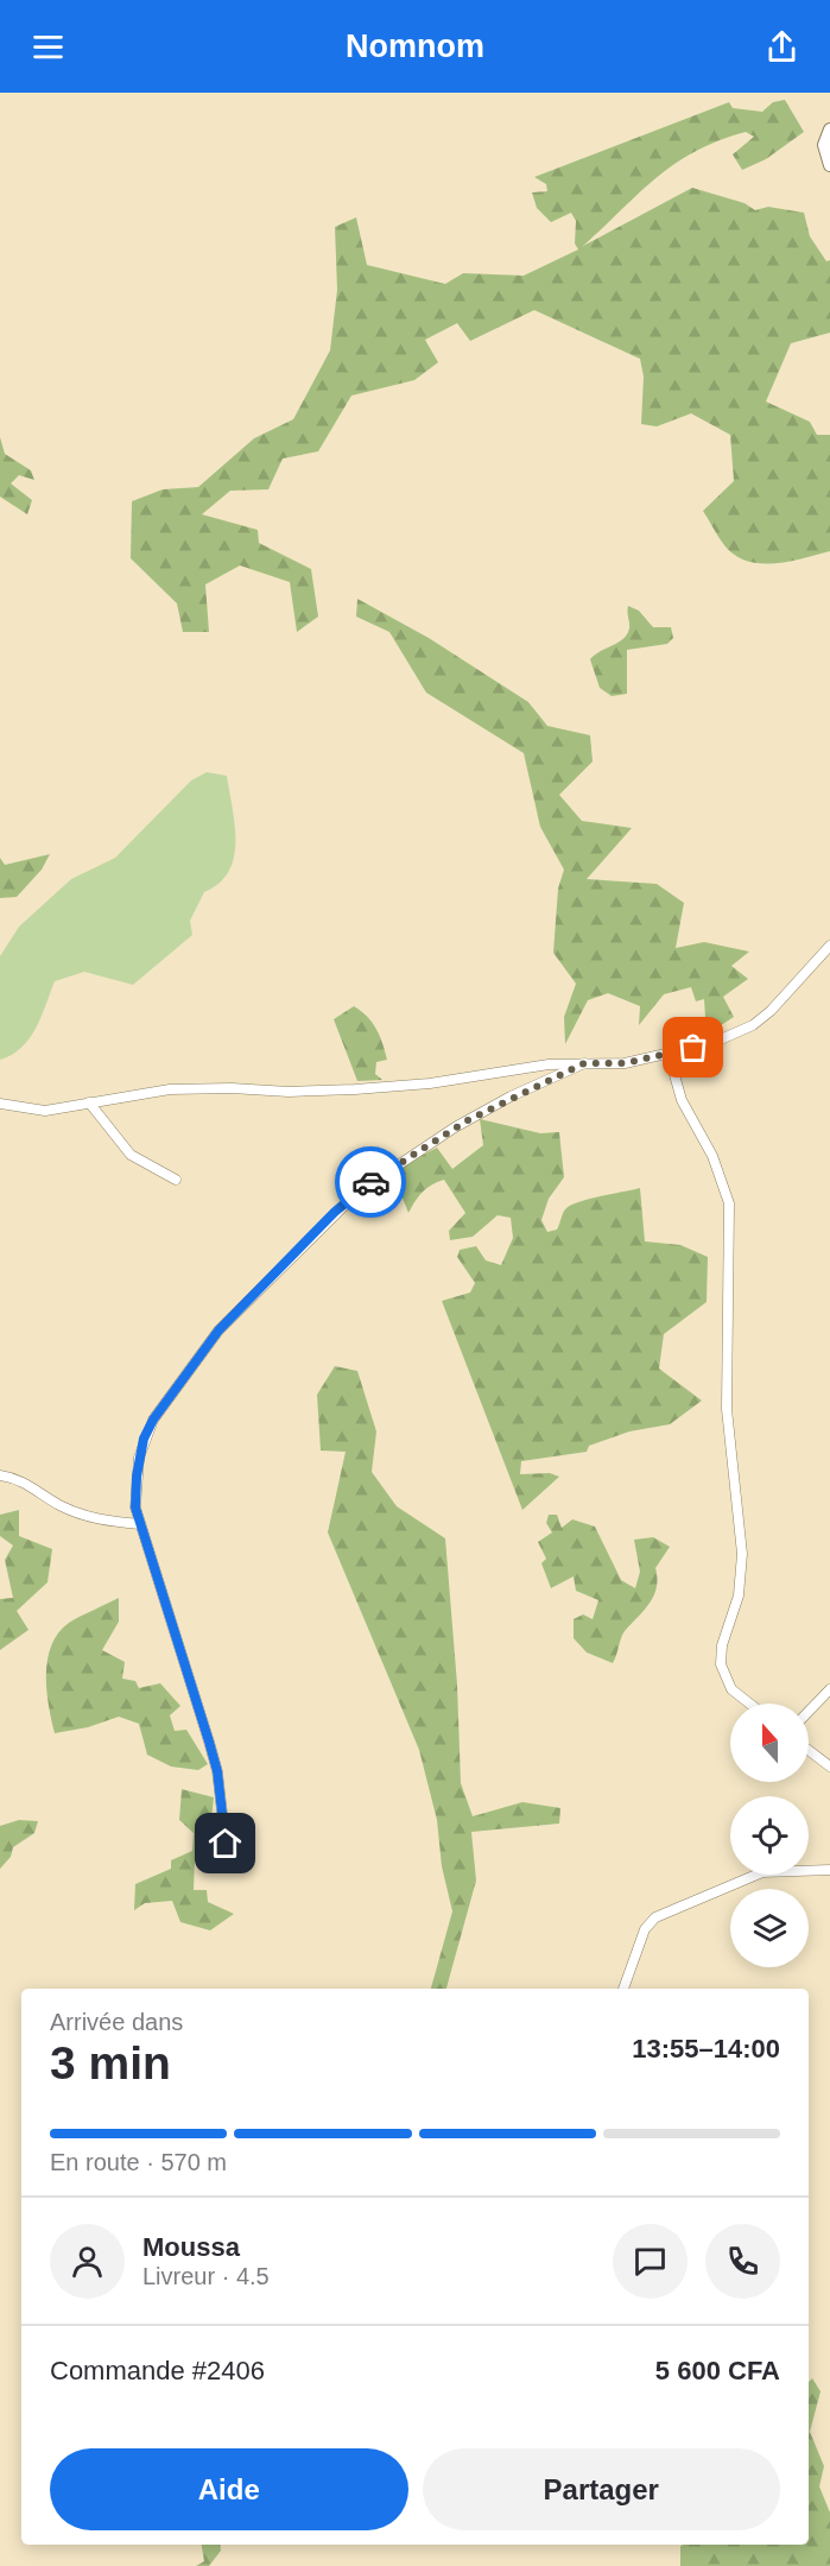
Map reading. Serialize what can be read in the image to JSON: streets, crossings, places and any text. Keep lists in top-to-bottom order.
{
  "north": "top",
  "page": {
    "header": "Nomnom",
    "heading": ["3 min", "Arrivée dans", "13:55–14:00"],
    "panel": [
      "Moussa",
      "Livreur · 4.5",
      "Commande #2406",
      "5 600 CFA"
    ],
    "bar": "En route · 570 m",
    "buttons": ["Aide", "Partager"]
  }
}
